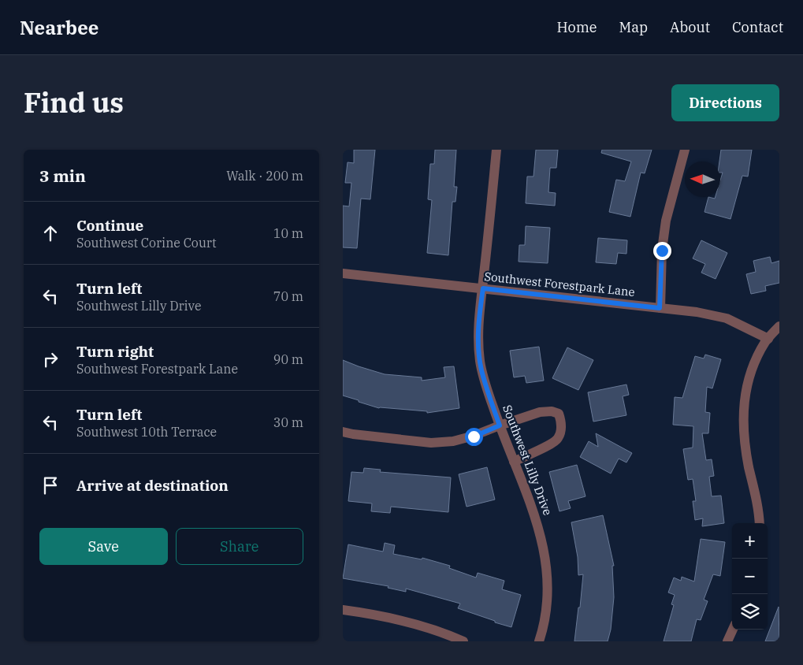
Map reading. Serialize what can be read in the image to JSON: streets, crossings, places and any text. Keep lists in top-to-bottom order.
{
  "streets": {
    "street": ["Southwest Forestpark Lane", "Southwest Lilly Drive"]
  },
  "crossings": [
    ["Southwest Forestpark Lane", "Southwest Lilly Drive"]
  ],
  "north": "left",
  "page": {
    "header": "Nearbee",
    "nav": [
      "Home",
      "Map",
      "About",
      "Contact"
    ],
    "title": "Find us",
    "buttons": [
      "Directions",
      ["Save", "Share"]
    ],
    "heading": ["3 min", "Walk · 200 m"],
    "list": [
      ["Continue", "Southwest Corine Court", "10 m"],
      ["Turn left", "Southwest Lilly Drive", "70 m"],
      ["Turn right", "Southwest Forestpark Lane", "90 m"],
      ["Turn left", "Southwest 10th Terrace", "30 m"],
      "Arrive at destination"
    ],
    "map_buttons": ["+", "−"]
  }
}
